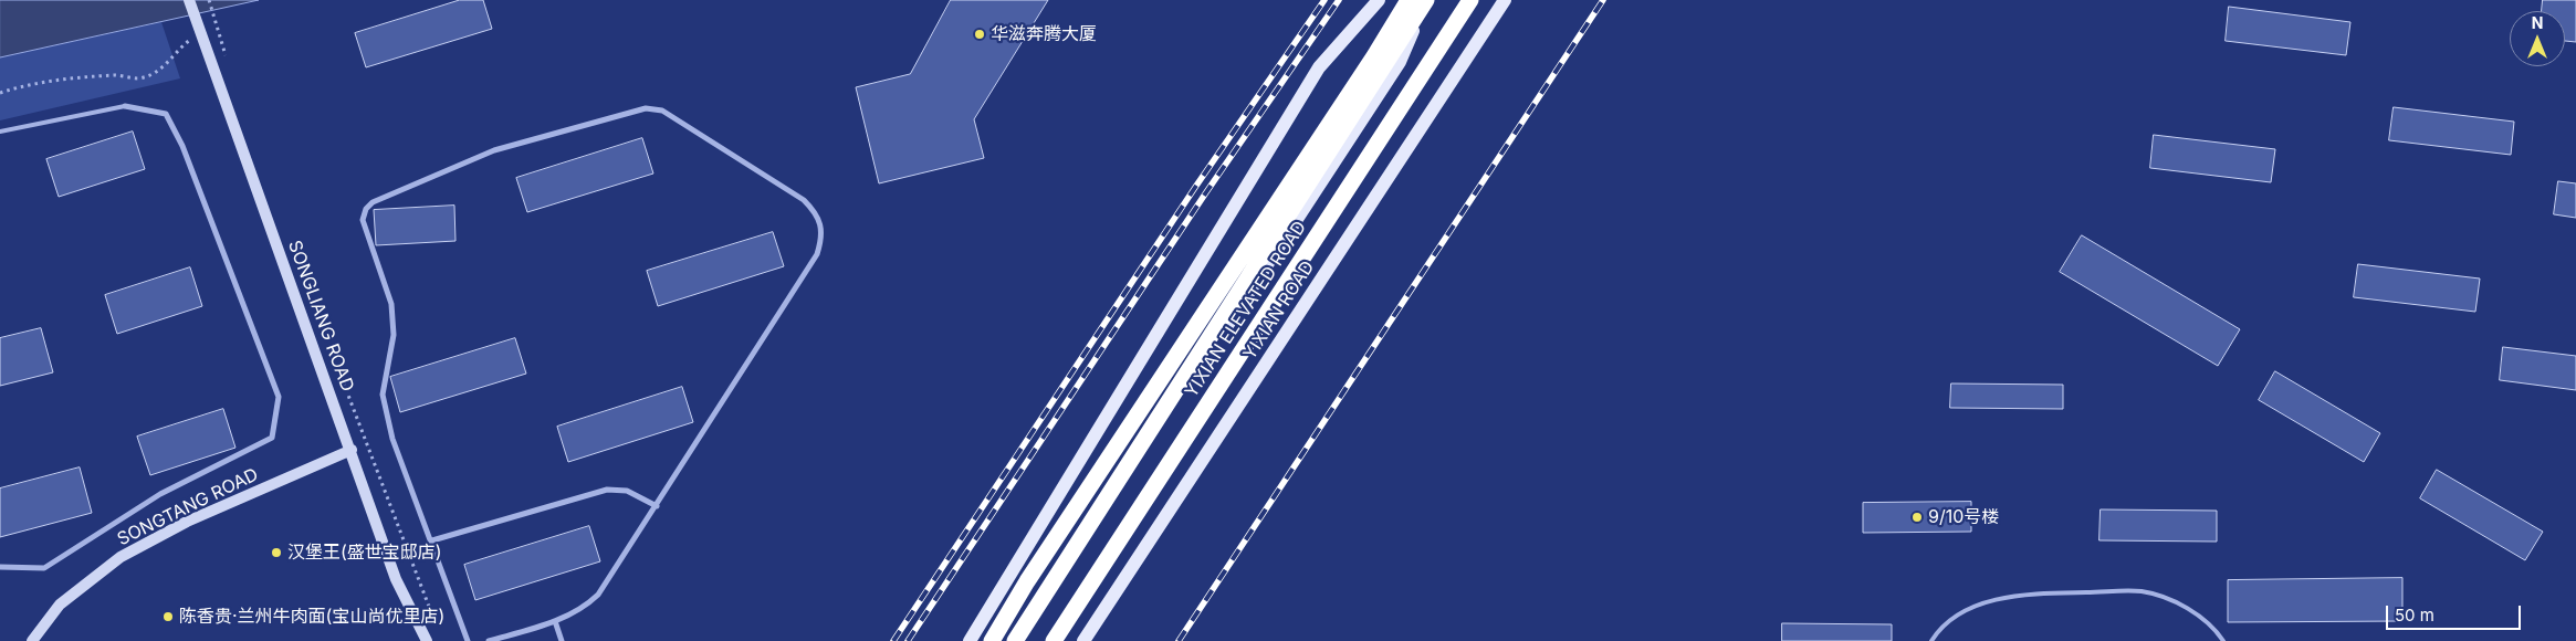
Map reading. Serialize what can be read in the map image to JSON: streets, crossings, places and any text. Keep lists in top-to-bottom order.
{
  "streets": {
    "highway": ["YIXIAN ELEVATED ROAD"],
    "main road": ["YIXIAN ROAD"],
    "street": ["SONGLIANG ROAD", "SONGTANG ROAD"]
  },
  "crossings": [
    ["YIXIAN ELEVATED ROAD", "YIXIAN ROAD"],
    ["SONGLIANG ROAD", "SONGTANG ROAD"]
  ],
  "places": [
    "华滋奔腾大厦",
    "9/10号楼",
    "汉堡王(盛世宝邸店)",
    "陈香贵·兰州牛肉面(宝山尚优里店)"
  ],
  "scale_bar": "50 m",
  "north": "top"
}
